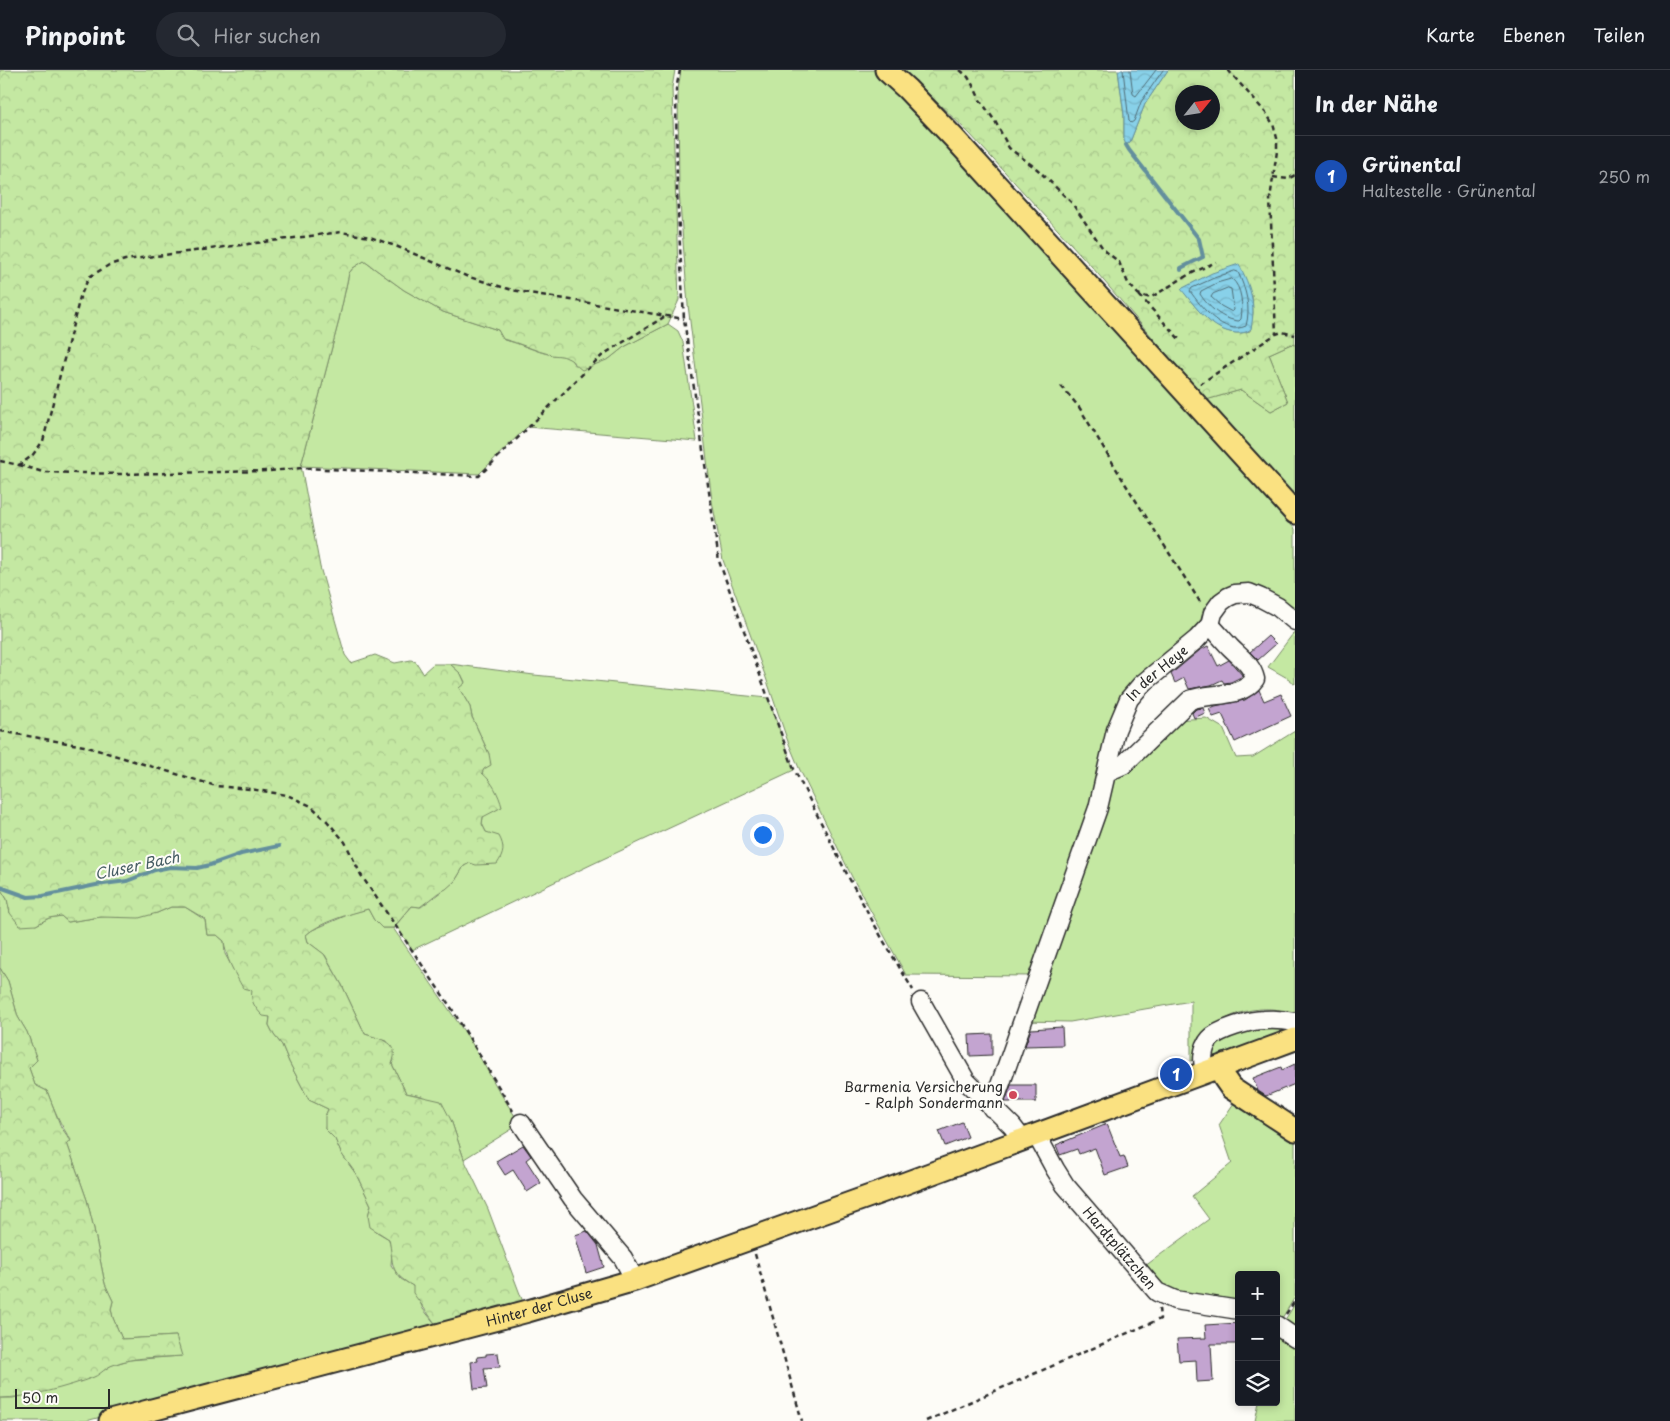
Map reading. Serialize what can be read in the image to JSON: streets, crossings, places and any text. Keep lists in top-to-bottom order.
{
  "streets": {
    "main road": ["Hinter der Cluse"],
    "street": ["In der Heye", "Hardtplätzchen"]
  },
  "crossings": [
    ["In der Heye", "Hardtplätzchen"],
    ["Hardtplätzchen", "Hinter der Cluse"]
  ],
  "water": ["Cluser Bach"],
  "places": ["Barmenia Versicherung - Ralph Sondermann"],
  "scale_bar": "50 m",
  "north": "top right",
  "page": {
    "header": "Pinpoint",
    "search": "Hier suchen",
    "nav": ["Karte", "Ebenen", "Teilen"],
    "heading": "In der Nähe",
    "list": [
      {
        "mark": "1",
        "name": "Grünental",
        "note": "Haltestelle · Grünental",
        "value": "250 m"
      }
    ],
    "pins": "1",
    "map_buttons": ["+", "−"],
    "scale": "50 m"
  }
}
